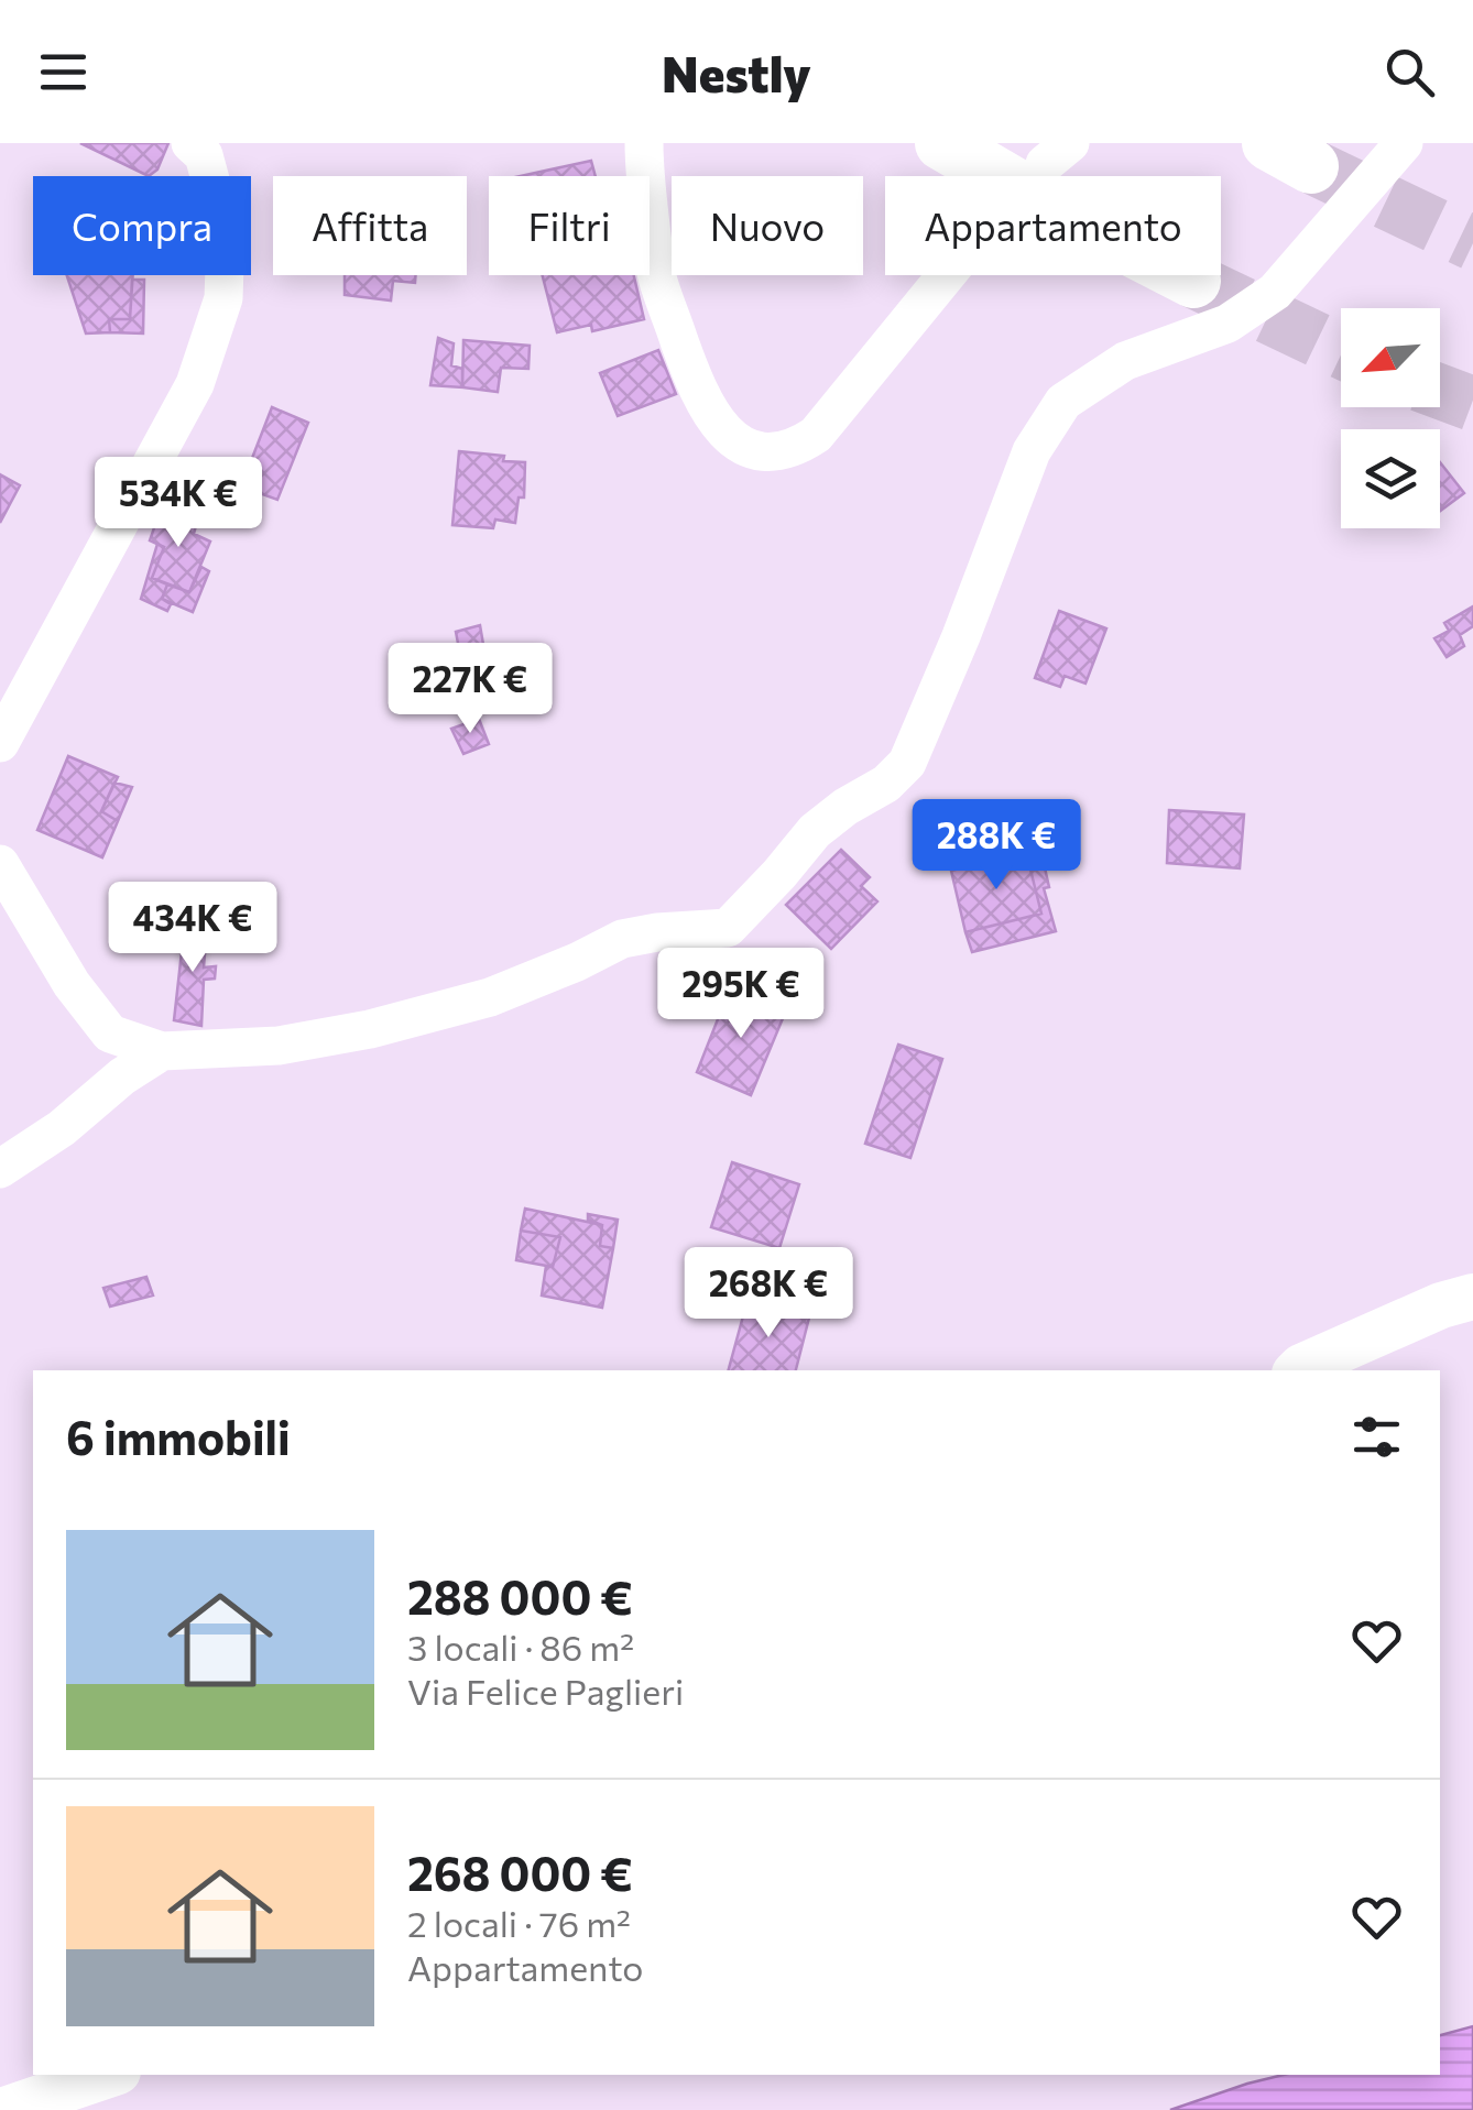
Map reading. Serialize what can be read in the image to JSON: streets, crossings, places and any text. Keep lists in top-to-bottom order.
{
  "north": "bottom left",
  "page": {
    "header": "Nestly",
    "chip": [
      "Compra",
      "Affitta",
      "Filtri",
      "Nuovo",
      "Appartamento"
    ],
    "price": [
      "534K €",
      "227K €",
      "288K €",
      "434K €",
      "295K €",
      "268K €"
    ],
    "heading": "6 immobili",
    "list": [
      {
        "name": "288 000 €",
        "note": "3 locali · 86 m² · Via Felice Paglieri"
      },
      {
        "name": "268 000 €",
        "note": "2 locali · 76 m² · Appartamento"
      }
    ]
  }
}
